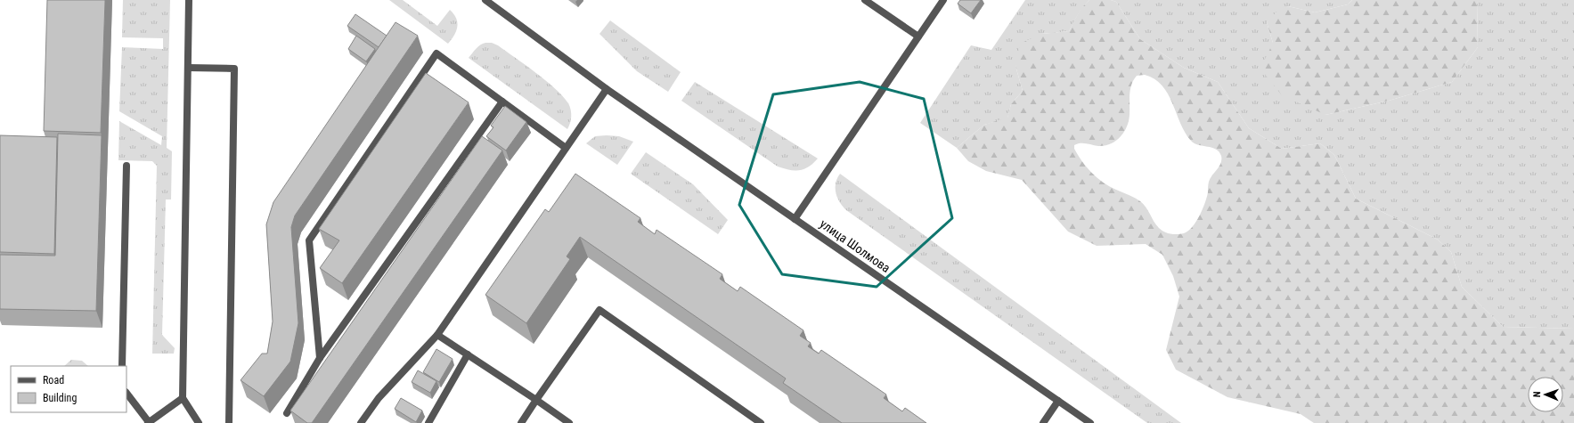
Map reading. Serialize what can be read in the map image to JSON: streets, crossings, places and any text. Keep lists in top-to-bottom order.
{
  "streets": {
    "street": ["улица Шолмова"]
  },
  "legend": ["Road", "Building"],
  "north": "left"
}
